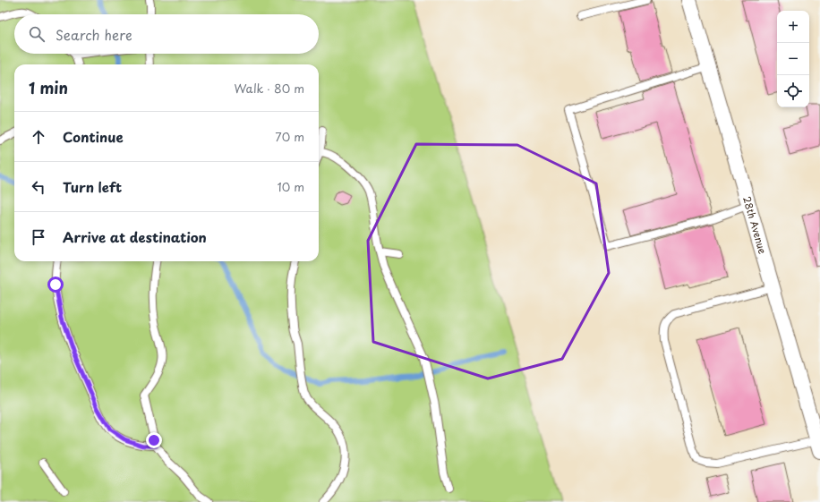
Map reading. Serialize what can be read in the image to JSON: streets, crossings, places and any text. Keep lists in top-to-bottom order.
{
  "streets": {
    "street": ["28th Avenue"]
  },
  "page": {
    "map_buttons": ["+", "−"],
    "search": "Search here",
    "heading": ["1 min", "Walk · 80 m"],
    "list": [
      ["Continue", "70 m"],
      ["Turn left", "10 m"],
      "Arrive at destination"
    ]
  }
}
